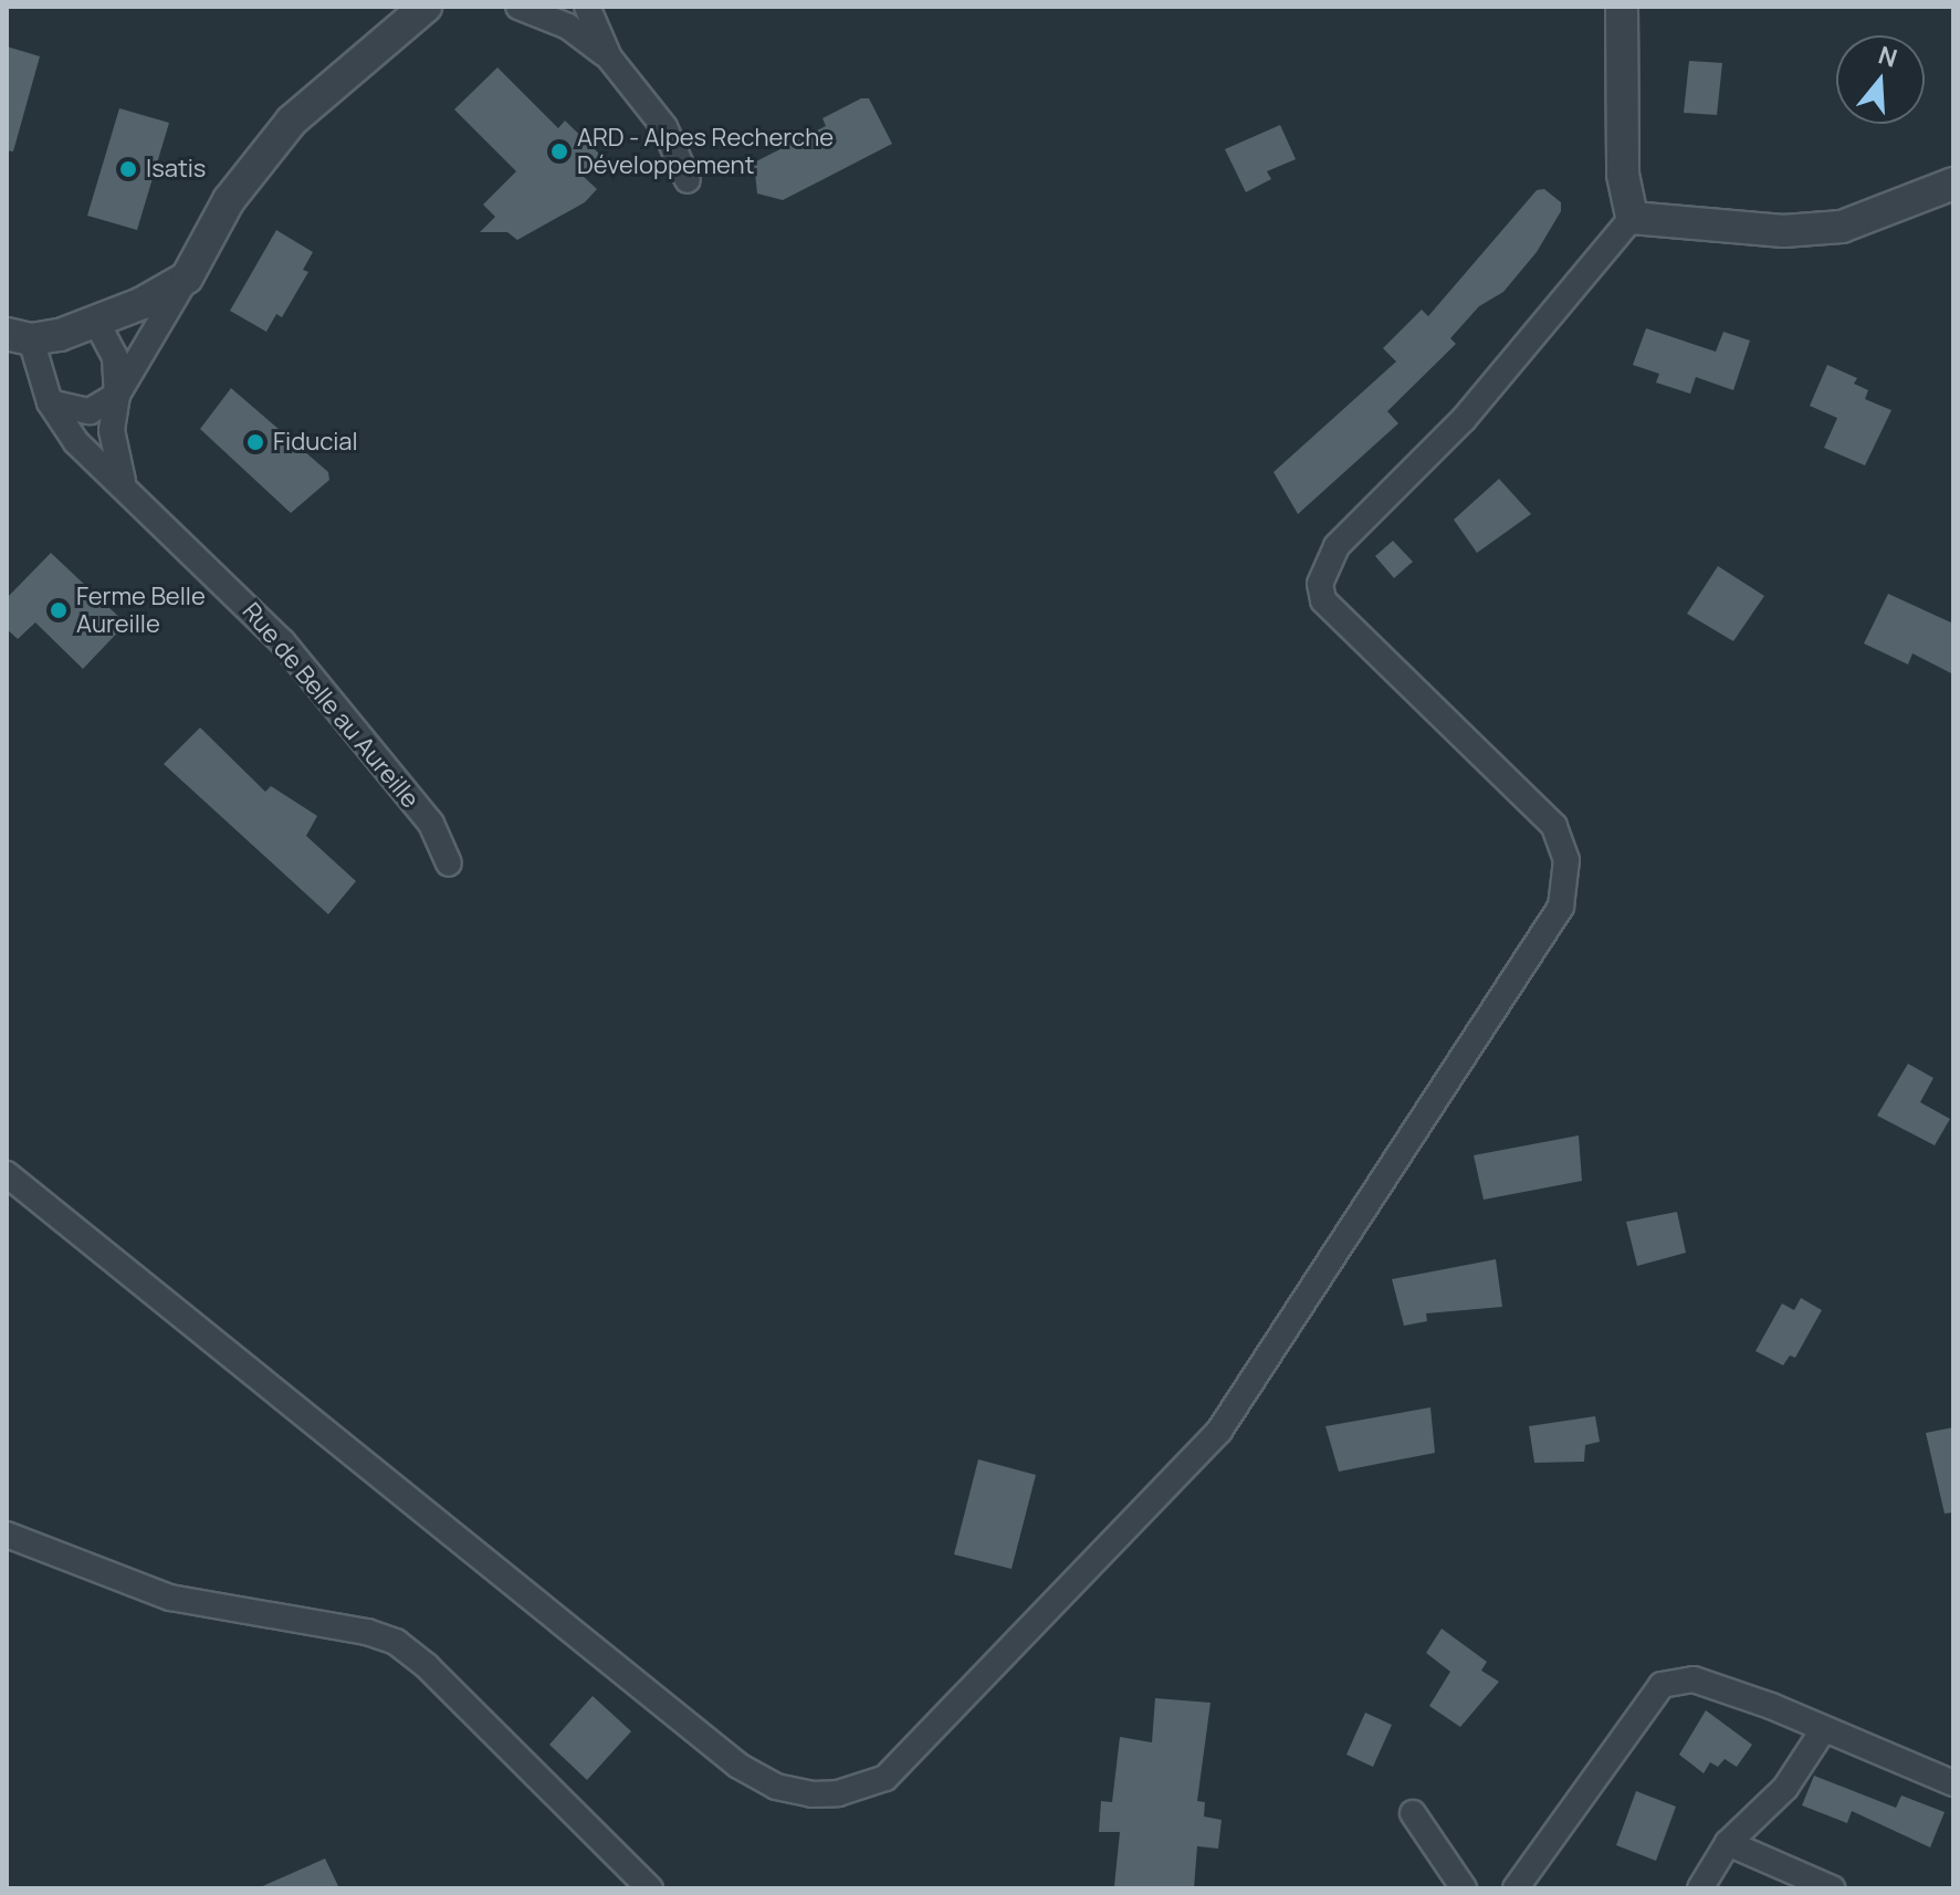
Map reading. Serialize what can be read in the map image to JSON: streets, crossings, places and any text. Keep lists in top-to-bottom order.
{
  "streets": {
    "street": ["Rue de Belle au Aureille"]
  },
  "places": [
    "ARD - Alpes Recherche Développement",
    "Isatis",
    "Fiducial",
    "Ferme Belle Aureille"
  ],
  "north": "top"
}
